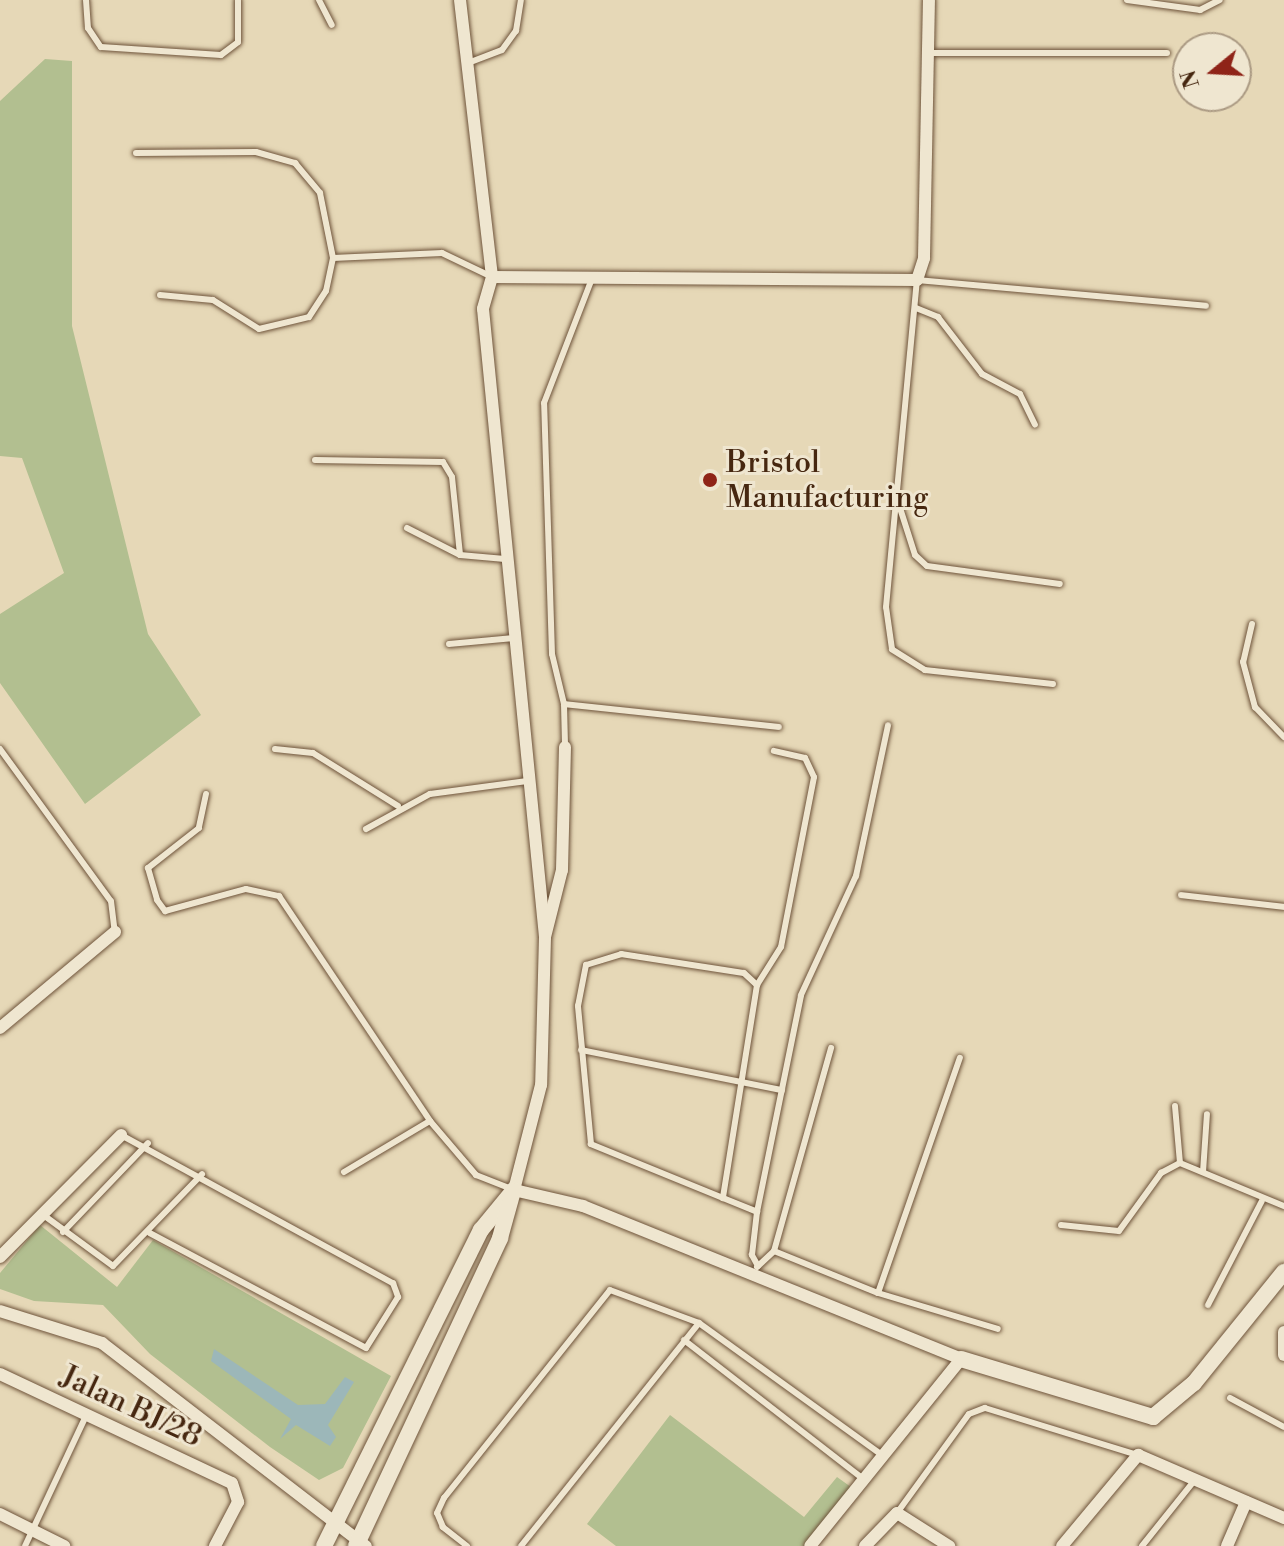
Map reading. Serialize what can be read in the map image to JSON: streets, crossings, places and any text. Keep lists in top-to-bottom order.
{
  "streets": {
    "street": ["Jalan BJ/28"]
  },
  "places": ["Bristol Manufacturing"],
  "north": "left"
}
